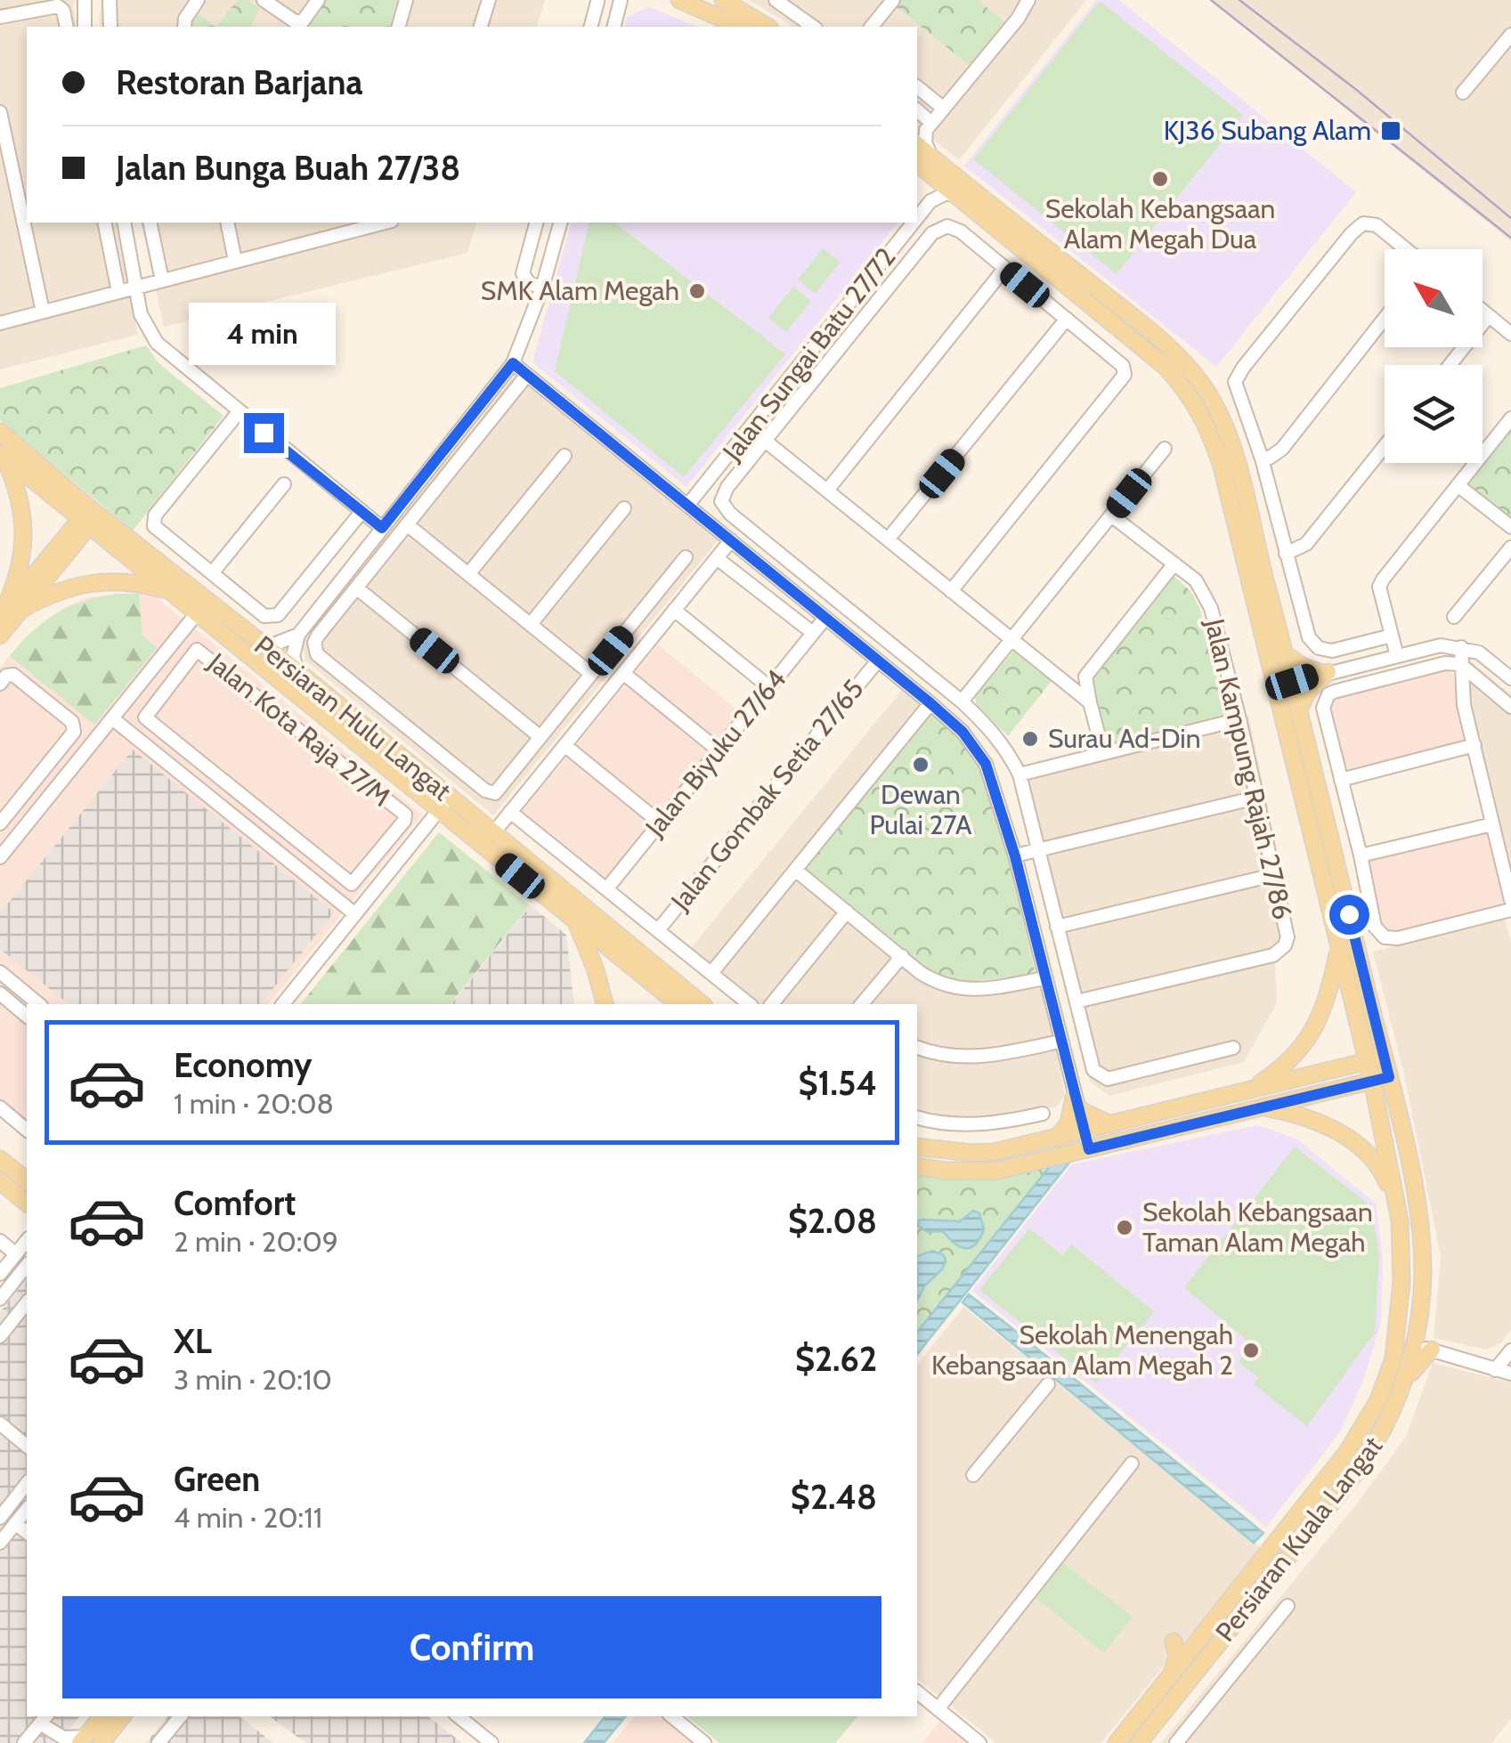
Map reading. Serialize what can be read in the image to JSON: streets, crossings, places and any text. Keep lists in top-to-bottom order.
{
  "streets": {
    "main road": ["Persiaran Hulu Langat", "Persiaran Kuala Langat"],
    "street": [
      "Jalan Sungai Batu 27/72",
      "Jalan Kota Raja 27/M",
      "Jalan Biyuku 27/64",
      "Jalan Kampung Rajah 27/86",
      "Jalan Gombak Setia 27/65"
    ]
  },
  "places": {
    "transit": ["KJ36 Subang Alam"],
    "other": [
      "Sekolah Kebangsaan Alam Megah Dua",
      "SMK Alam Megah",
      "Surau Ad-Din",
      "Dewan Pulai 27A",
      "Sekolah Kebangsaan Taman Alam Megah",
      "Sekolah Menengah Kebangsaan Alam Megah 2"
    ]
  },
  "north": "top left",
  "page": {
    "banner": ["Restoran Barjana", "Jalan Bunga Buah 27/38"],
    "bubble": "4 min",
    "list": [
      {
        "name": "Economy",
        "note": "1 min · 20:08",
        "value": "$1.54"
      },
      {
        "name": "Comfort",
        "note": "2 min · 20:09",
        "value": "$2.08"
      },
      {
        "name": "XL",
        "note": "3 min · 20:10",
        "value": "$2.62"
      },
      {
        "name": "Green",
        "note": "4 min · 20:11",
        "value": "$2.48"
      }
    ],
    "buttons": "Confirm"
  }
}
